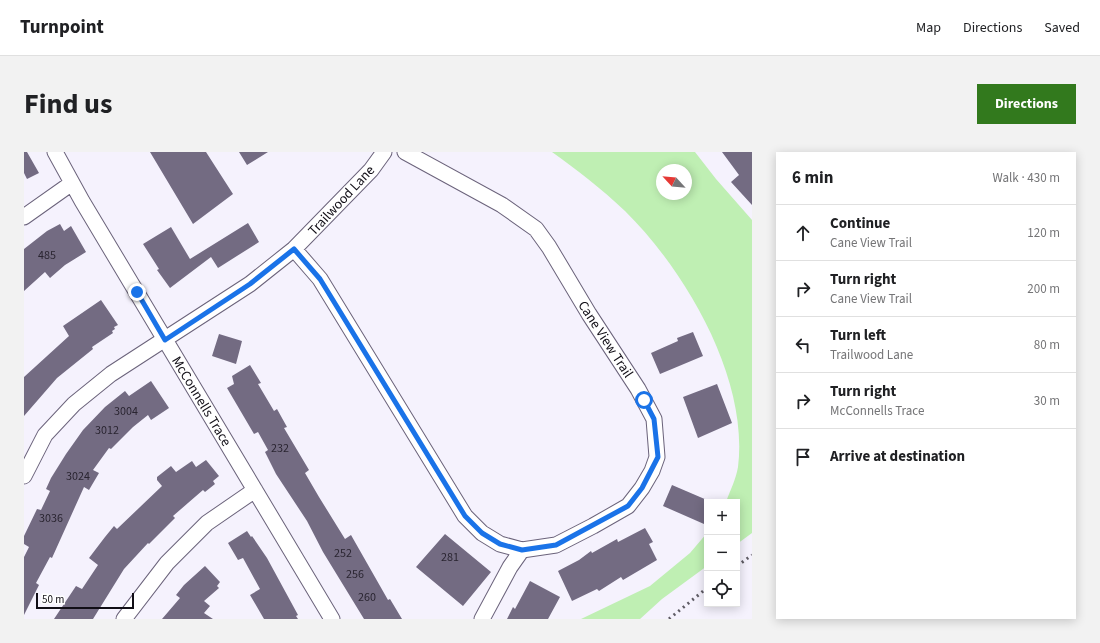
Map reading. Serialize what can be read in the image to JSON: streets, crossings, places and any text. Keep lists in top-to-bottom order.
{
  "streets": {
    "street": ["Trailwood Lane", "Cane View Trail", "McConnells Trace"]
  },
  "crossings": [
    ["Trailwood Lane", "Cane View Trail"],
    ["Trailwood Lane", "McConnells Trace"]
  ],
  "house_numbers": [
    "485",
    "3004",
    "3012",
    "232",
    "3024",
    "3036",
    "252",
    "281",
    "256",
    "260"
  ],
  "scale_bar": "50 m",
  "north": "top left",
  "page": {
    "header": "Turnpoint",
    "nav": ["Map", "Directions", "Saved"],
    "title": "Find us",
    "buttons": "Directions",
    "heading": ["6 min", "Walk · 430 m"],
    "list": [
      ["Continue", "Cane View Trail", "120 m"],
      ["Turn right", "Cane View Trail", "200 m"],
      ["Turn left", "Trailwood Lane", "80 m"],
      ["Turn right", "McConnells Trace", "30 m"],
      "Arrive at destination"
    ],
    "map_buttons": ["+", "−"],
    "scale": "50 m"
  }
}
